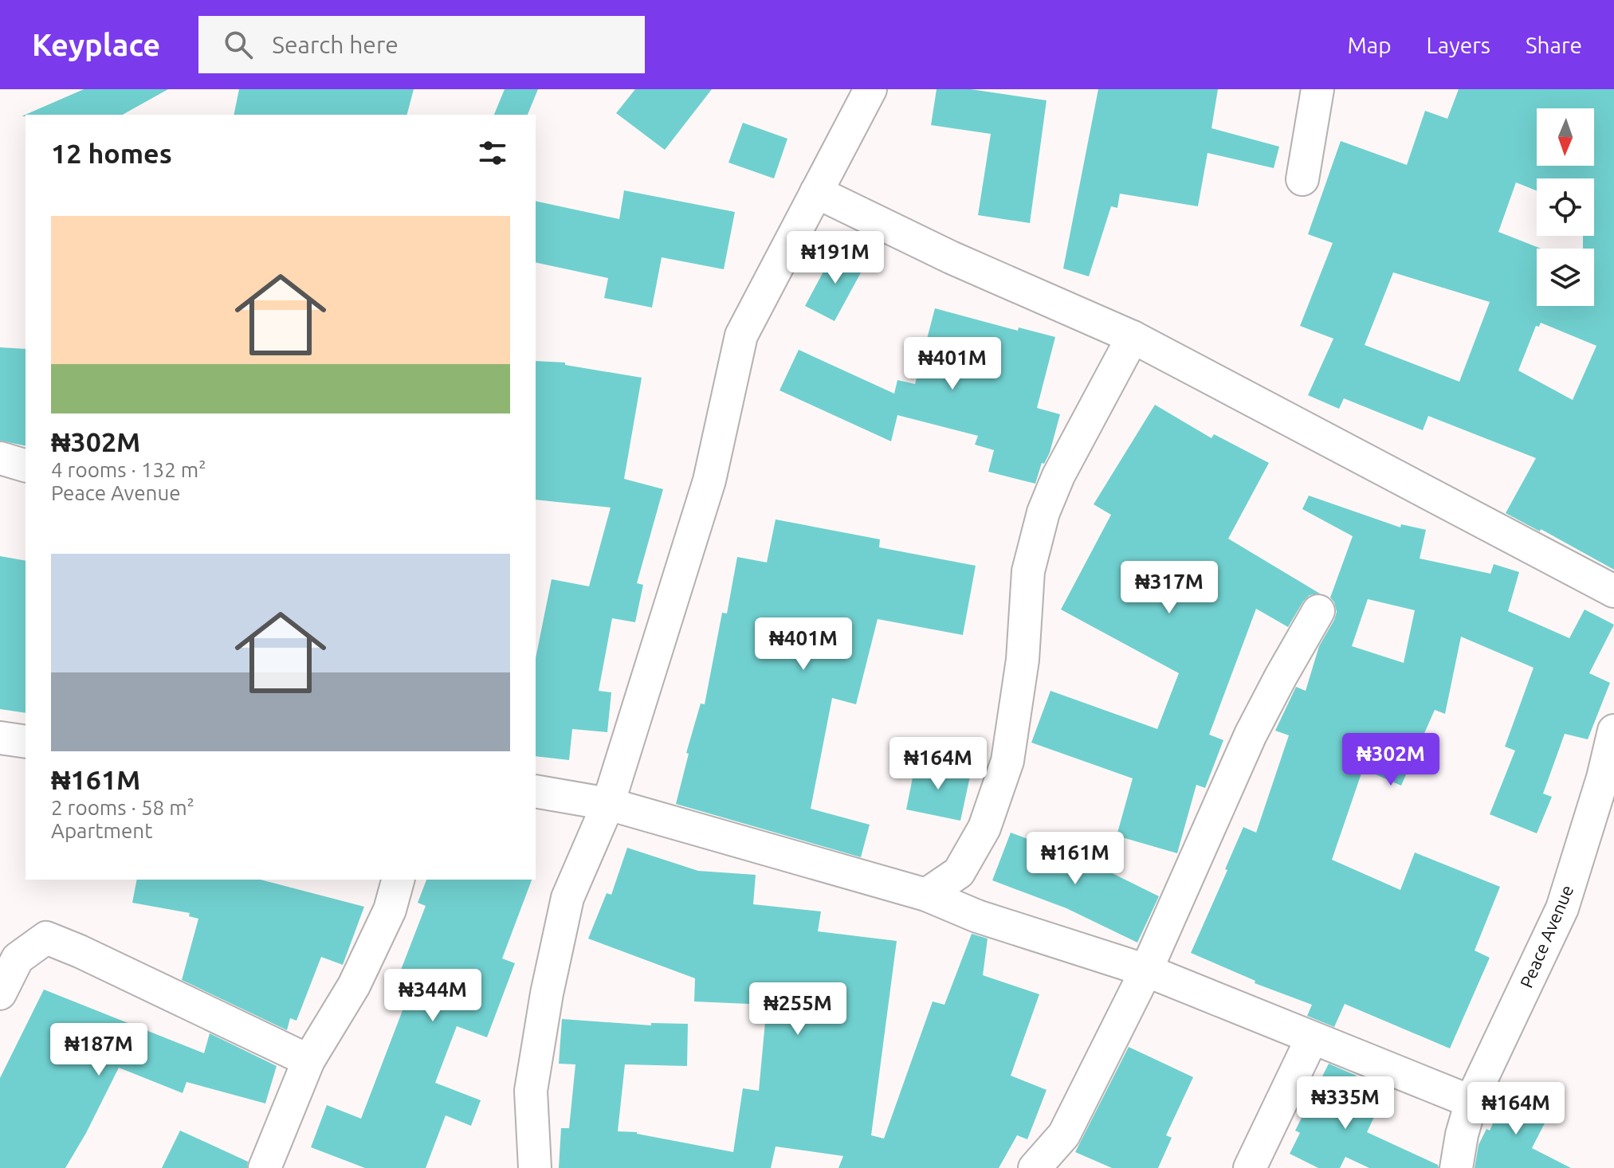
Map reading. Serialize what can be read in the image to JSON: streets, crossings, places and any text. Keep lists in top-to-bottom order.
{
  "streets": {
    "street": ["Peace Avenue"]
  },
  "north": "bottom",
  "page": {
    "header": "Keyplace",
    "search": "Search here",
    "nav": ["Map", "Layers", "Share"],
    "heading": "12 homes",
    "list": [
      {
        "name": "₦302M",
        "note": "4 rooms · 132 m² · Peace Avenue"
      },
      {
        "name": "₦161M",
        "note": "2 rooms · 58 m² · Apartment"
      }
    ],
    "price": [
      "₦191M",
      "₦401M",
      "₦317M",
      "₦401M",
      "₦302M",
      "₦164M",
      "₦161M",
      "₦344M",
      "₦255M",
      "₦187M",
      "₦335M",
      "₦164M"
    ]
  }
}
